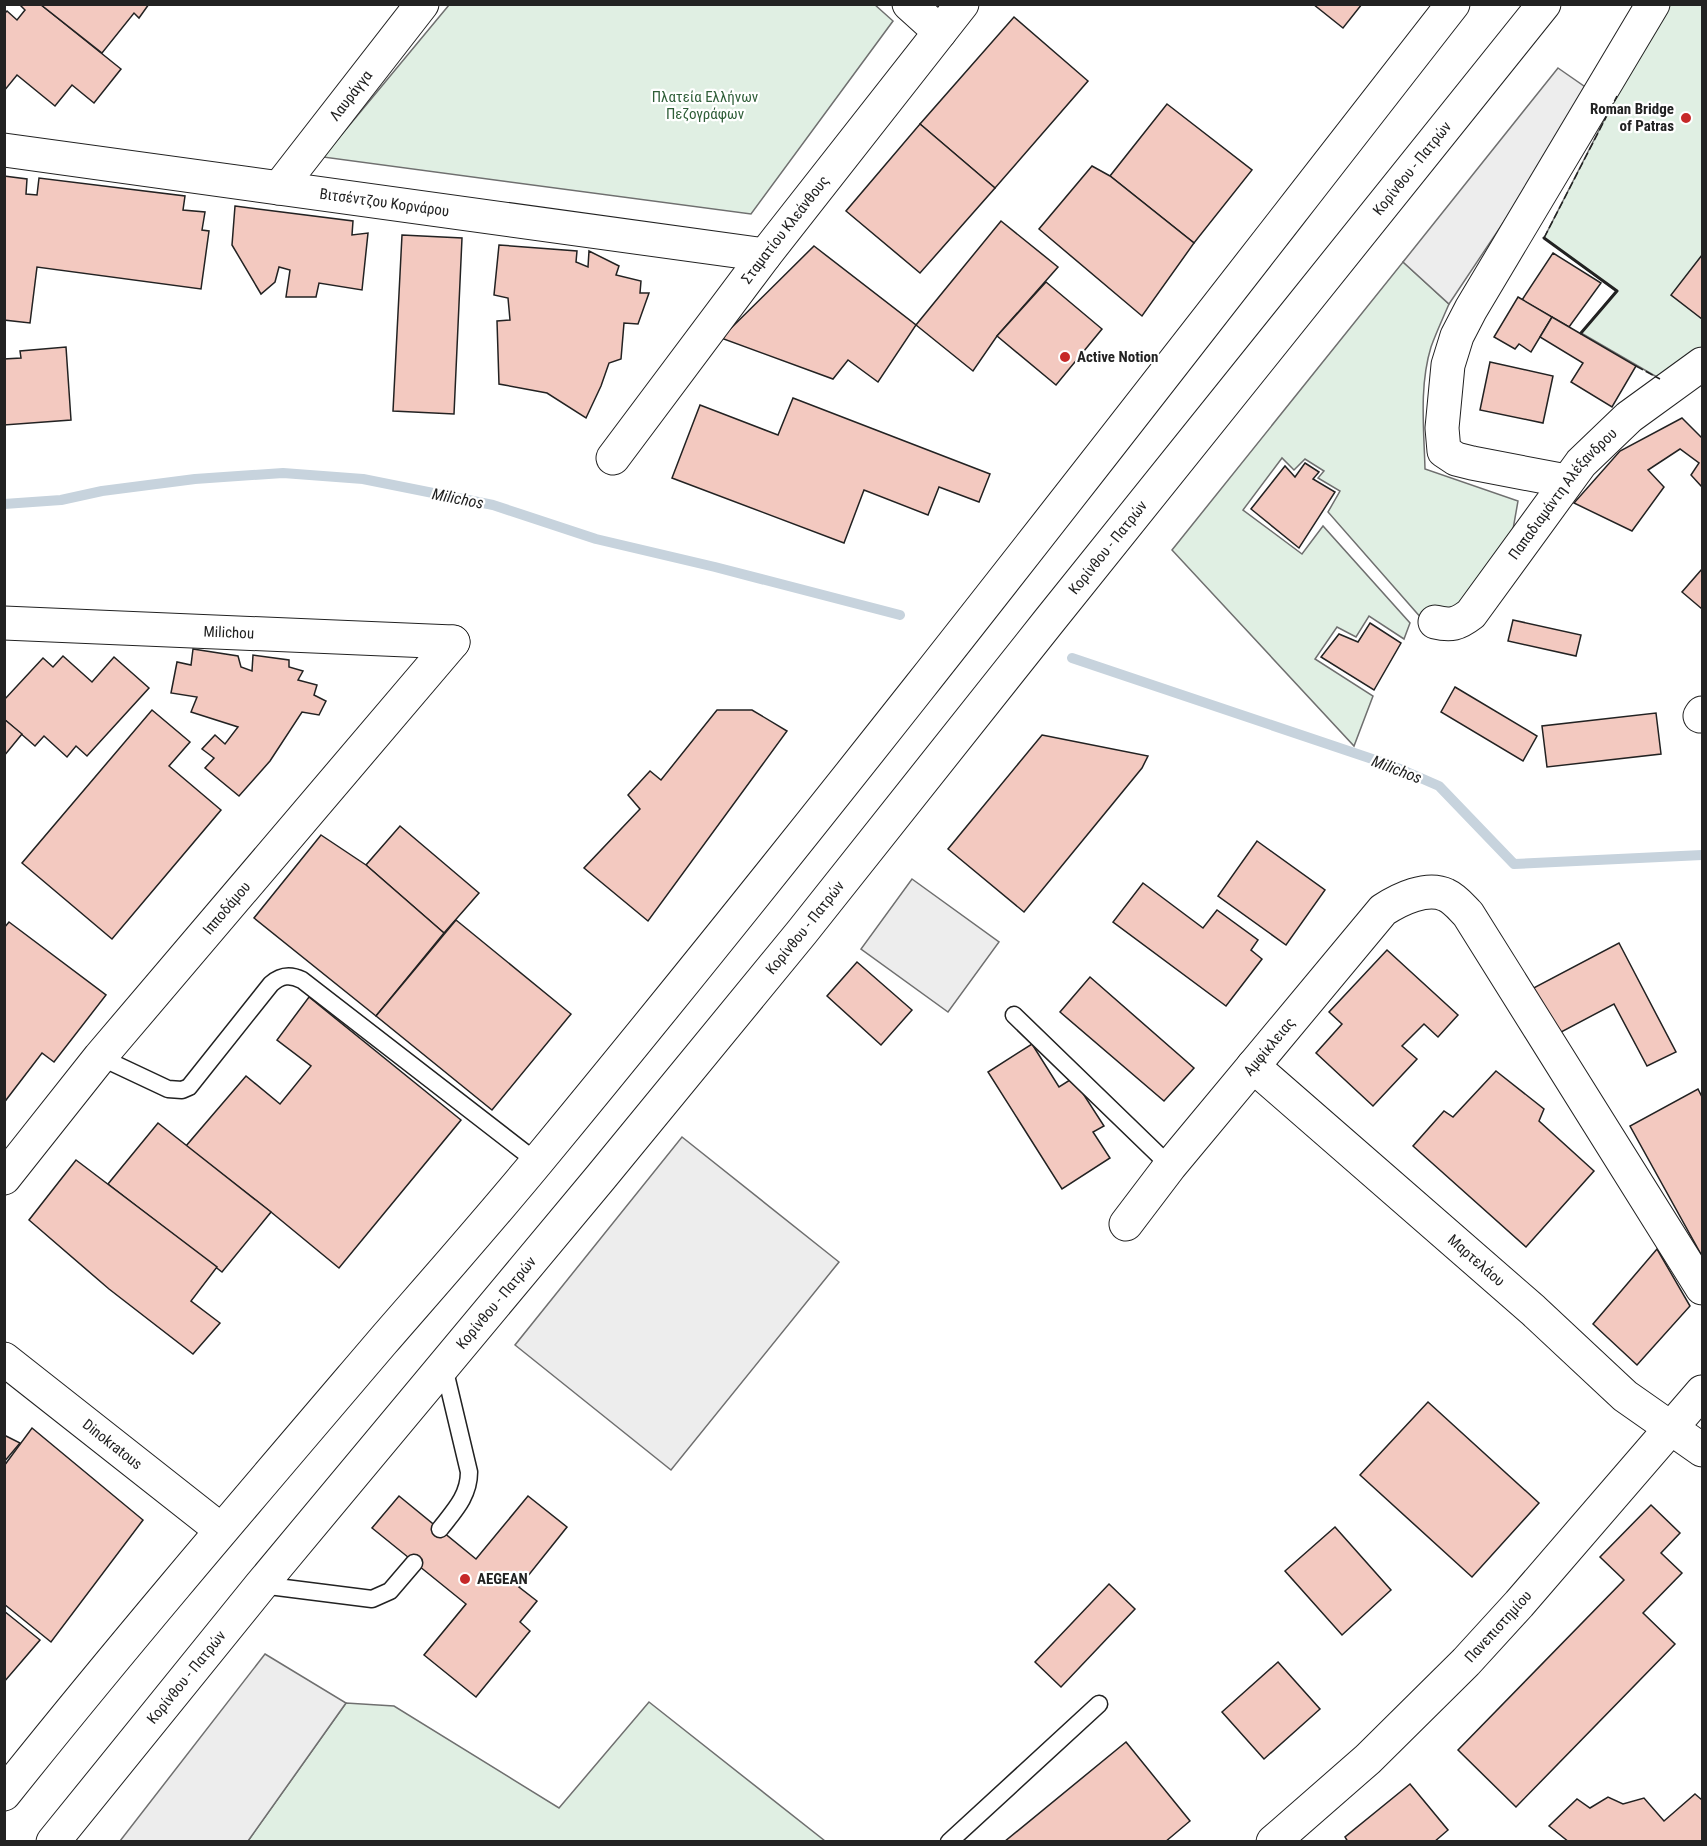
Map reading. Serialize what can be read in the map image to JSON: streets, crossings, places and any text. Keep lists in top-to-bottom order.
{
  "streets": {
    "main road": [
      "Λαυράγγα",
      "Κορίνθου - Πατρών",
      "Βιτσέντζου Κορνάρου",
      "Σταματίου Κλεάνθους",
      "Παπαδιαμάντη Αλέξανδρου",
      "Milichou",
      "Ιπποδάμου",
      "Αμφίκλειας",
      "Μαρτελάου",
      "Dinokratous",
      "Πανεπιστημίου"
    ]
  },
  "crossings": [
    ["Λαυράγγα", "Βιτσέντζου Κορνάρου"],
    ["Βιτσέντζου Κορνάρου", "Σταματίου Κλεάνθους"],
    ["Milichou", "Ιπποδάμου"],
    ["Αμφίκλειας", "Μαρτελάου"],
    ["Μαρτελάου", "Πανεπιστημίου"]
  ],
  "water": ["Milichos"],
  "parks": ["Πλατεία Ελλήνων Πεζογράφων"],
  "places": ["Roman Bridge of Patras", "Active Notion", "AEGEAN"]
}
